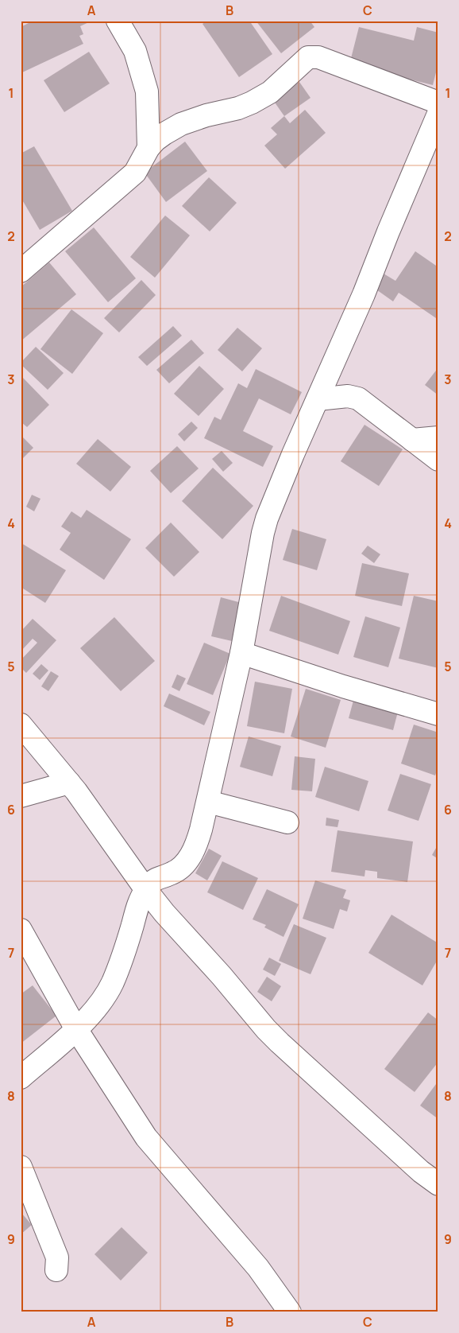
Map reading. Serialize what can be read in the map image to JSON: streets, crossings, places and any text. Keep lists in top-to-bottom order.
{
  "grid": {
    "columns": ["A", "B", "C"],
    "rows": [
      "1",
      "2",
      "3",
      "4",
      "5",
      "6",
      "7",
      "8",
      "9"
    ]
  }
}
